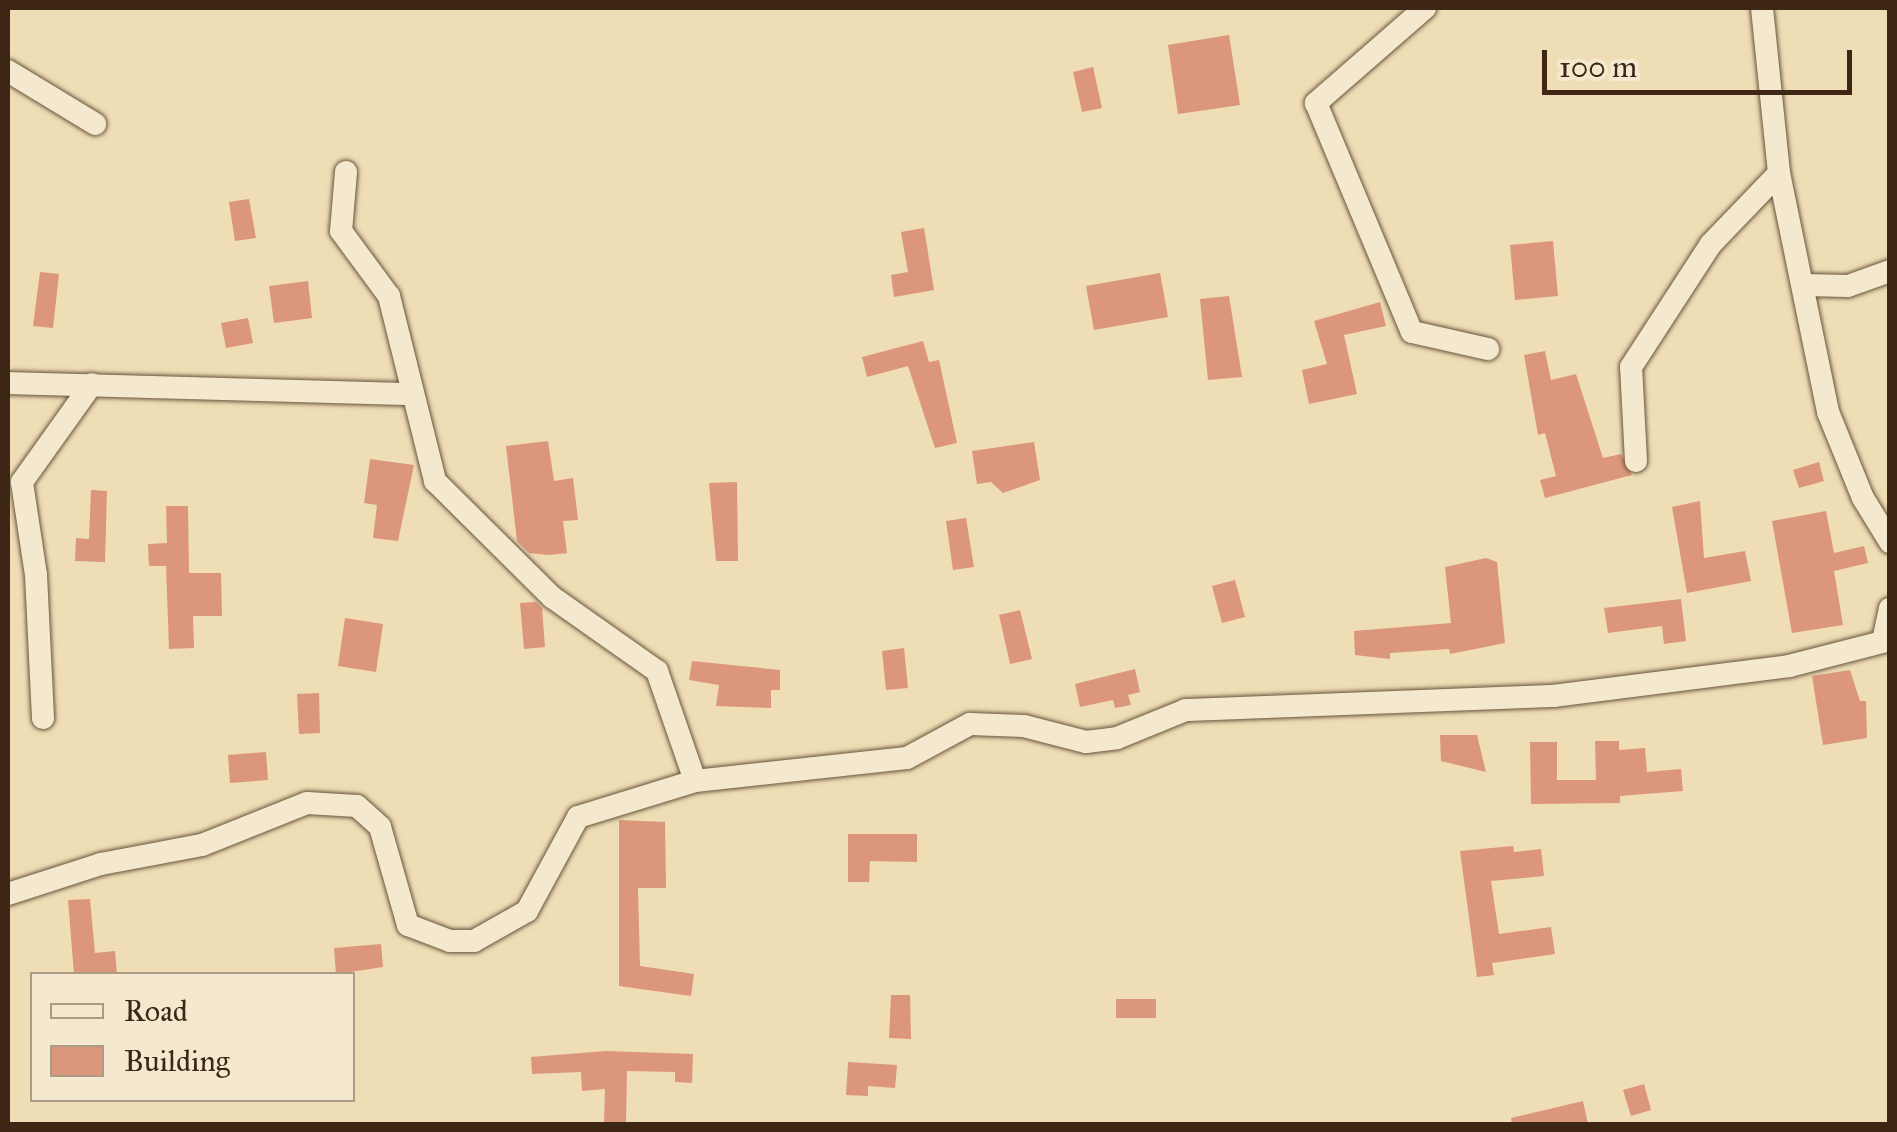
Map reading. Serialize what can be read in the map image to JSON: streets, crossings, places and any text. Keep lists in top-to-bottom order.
{
  "legend": ["Road", "Building"],
  "scale_bar": "100 m"
}
